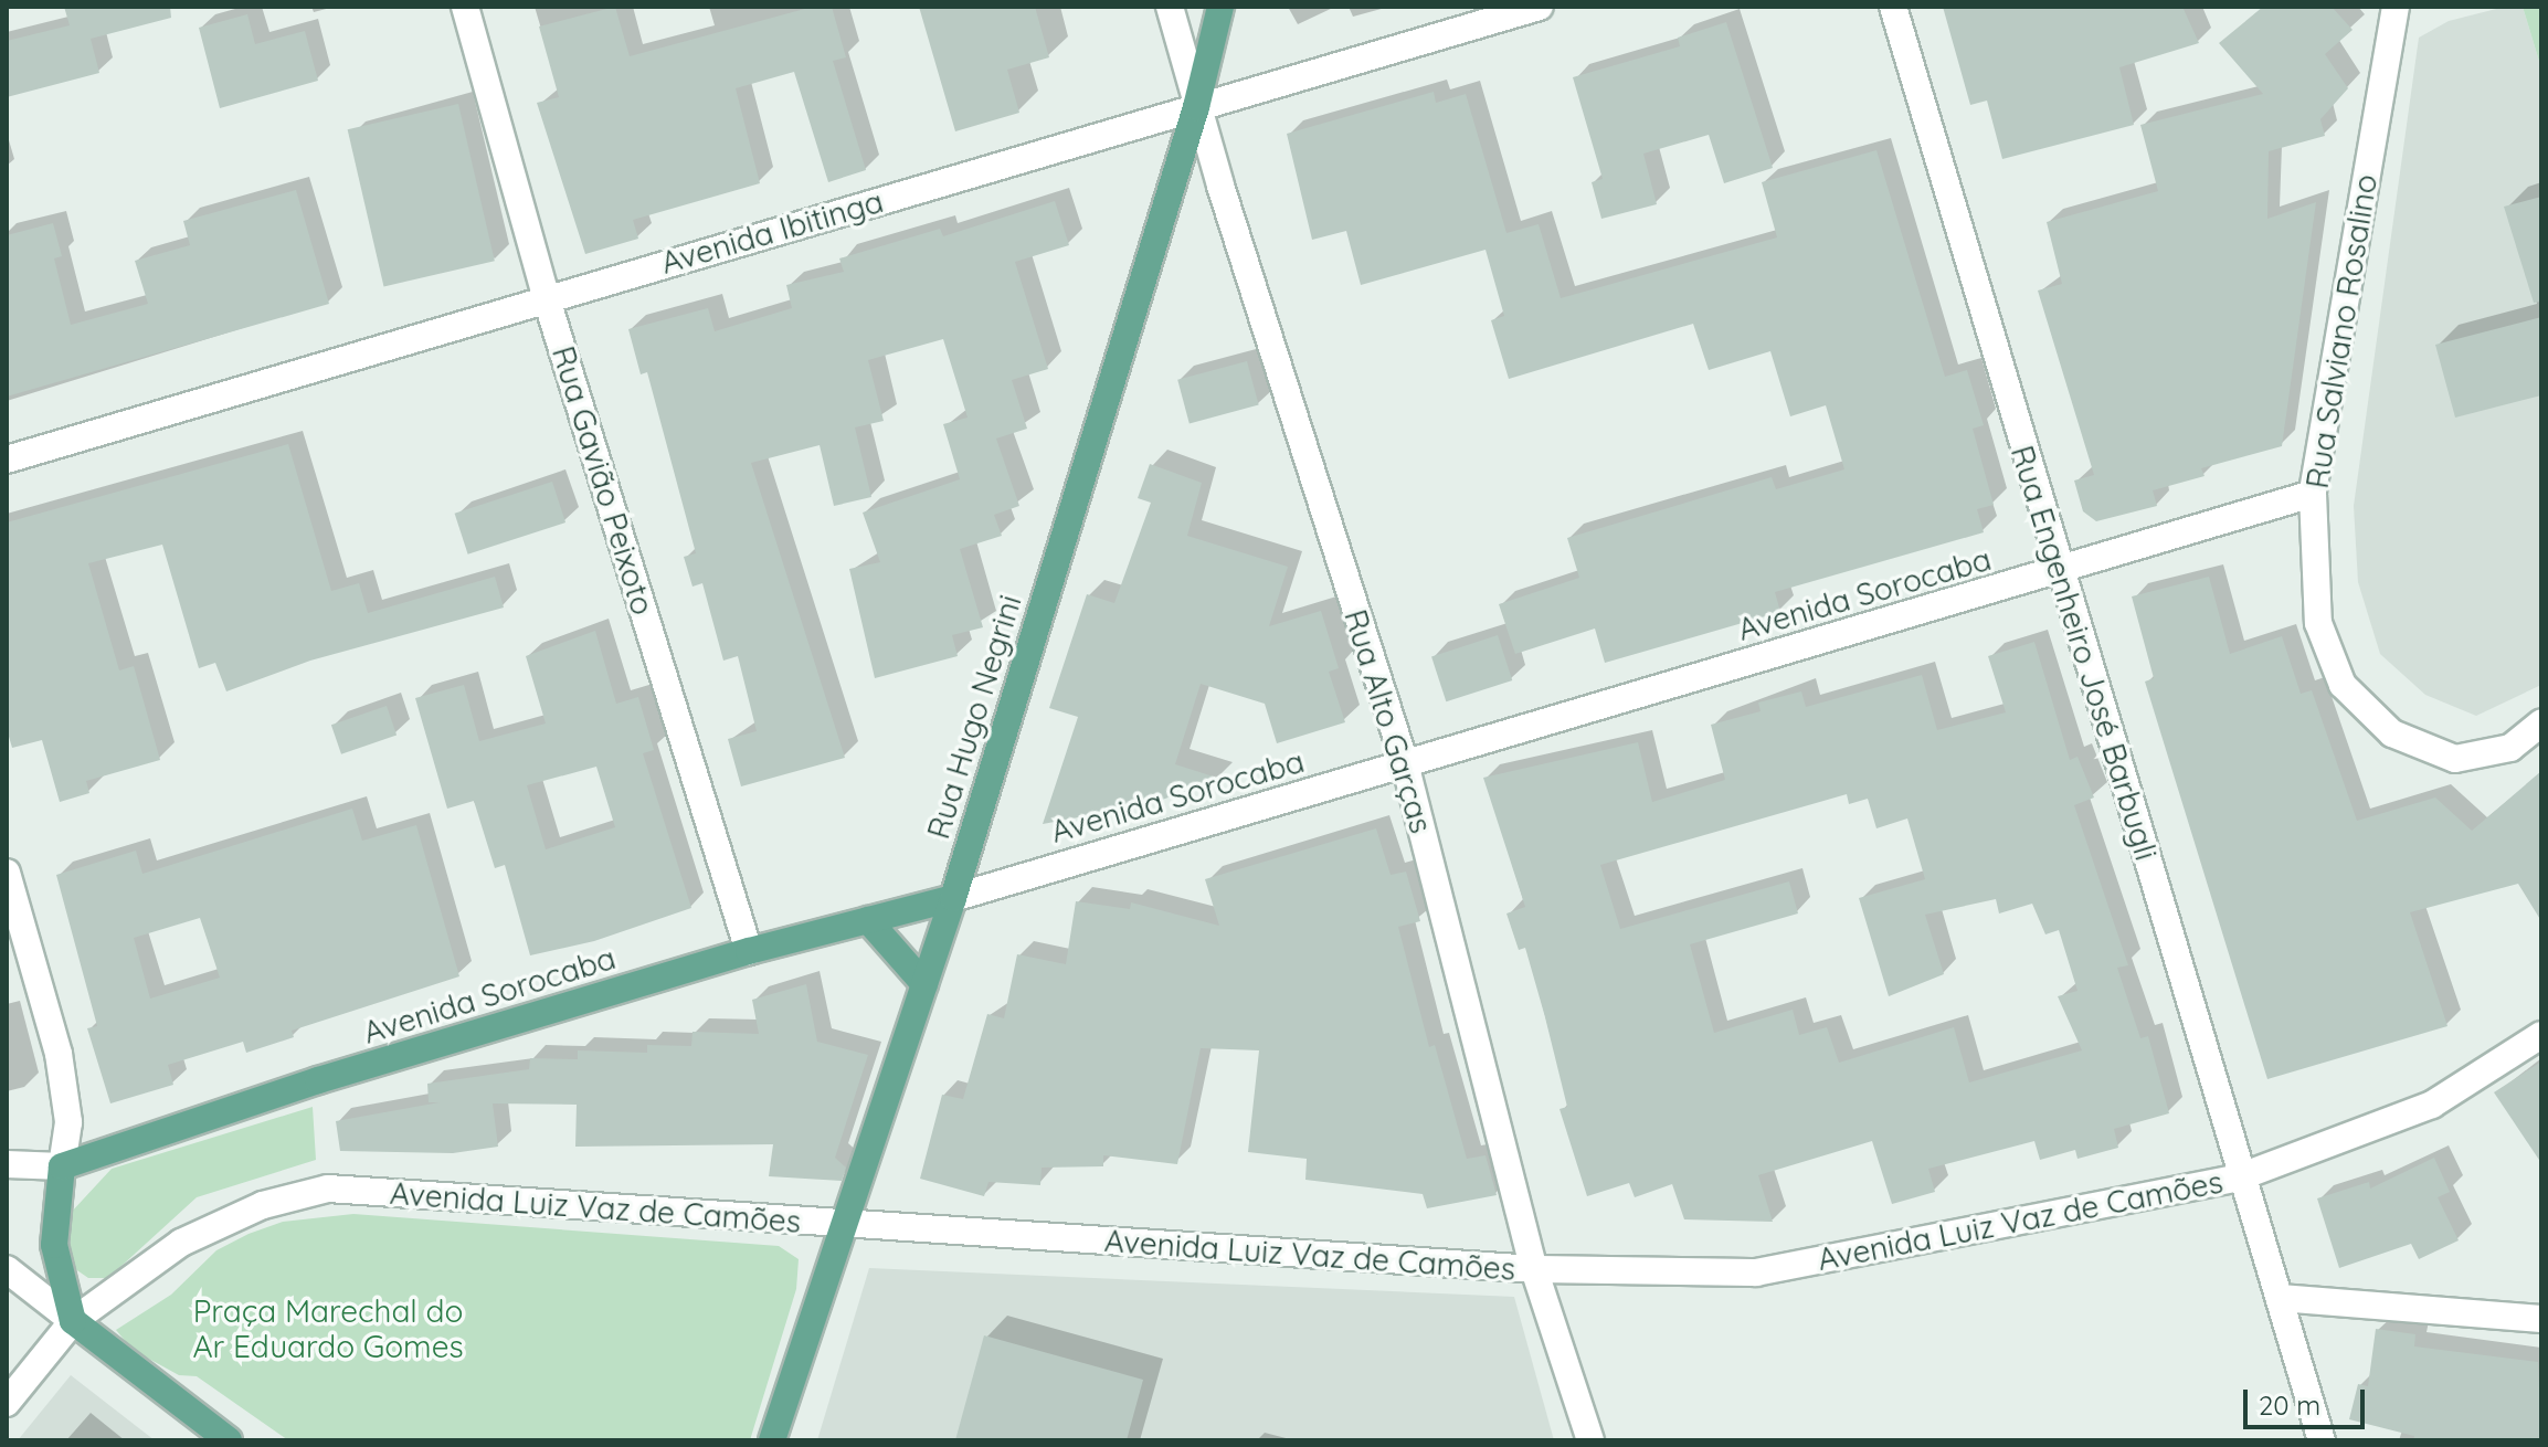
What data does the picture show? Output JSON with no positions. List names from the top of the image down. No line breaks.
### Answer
{"streets":{"main road":["Avenida Sorocaba","Rua Hugo Negrini"],"street":["Avenida Ibitinga","Rua Salviano Rosalino","Rua Gavião Peixoto","Rua Engenheiro José Barbugli","Rua Alto Garças","Avenida Luiz Vaz de Camões"]},"crossings":[["Avenida Ibitinga","Rua Gavião Peixoto"],["Avenida Ibitinga","Rua Hugo Negrini"],["Avenida Ibitinga","Rua Alto Garças"],["Rua Salviano Rosalino","Avenida Sorocaba"],["Rua Gavião Peixoto","Avenida Sorocaba"],["Avenida Sorocaba","Rua Engenheiro José Barbugli"],["Avenida Sorocaba","Rua Hugo Negrini"],["Avenida Sorocaba","Rua Alto Garças"],["Rua Engenheiro José Barbugli","Avenida Luiz Vaz de Camões"],["Rua Hugo Negrini","Rua Alto Garças"],["Rua Hugo Negrini","Avenida Luiz Vaz de Camões"],["Rua Alto Garças","Avenida Luiz Vaz de Camões"]],"parks":["Praça Marechal do Ar Eduardo Gomes"],"scale_bar":"20 m"}
